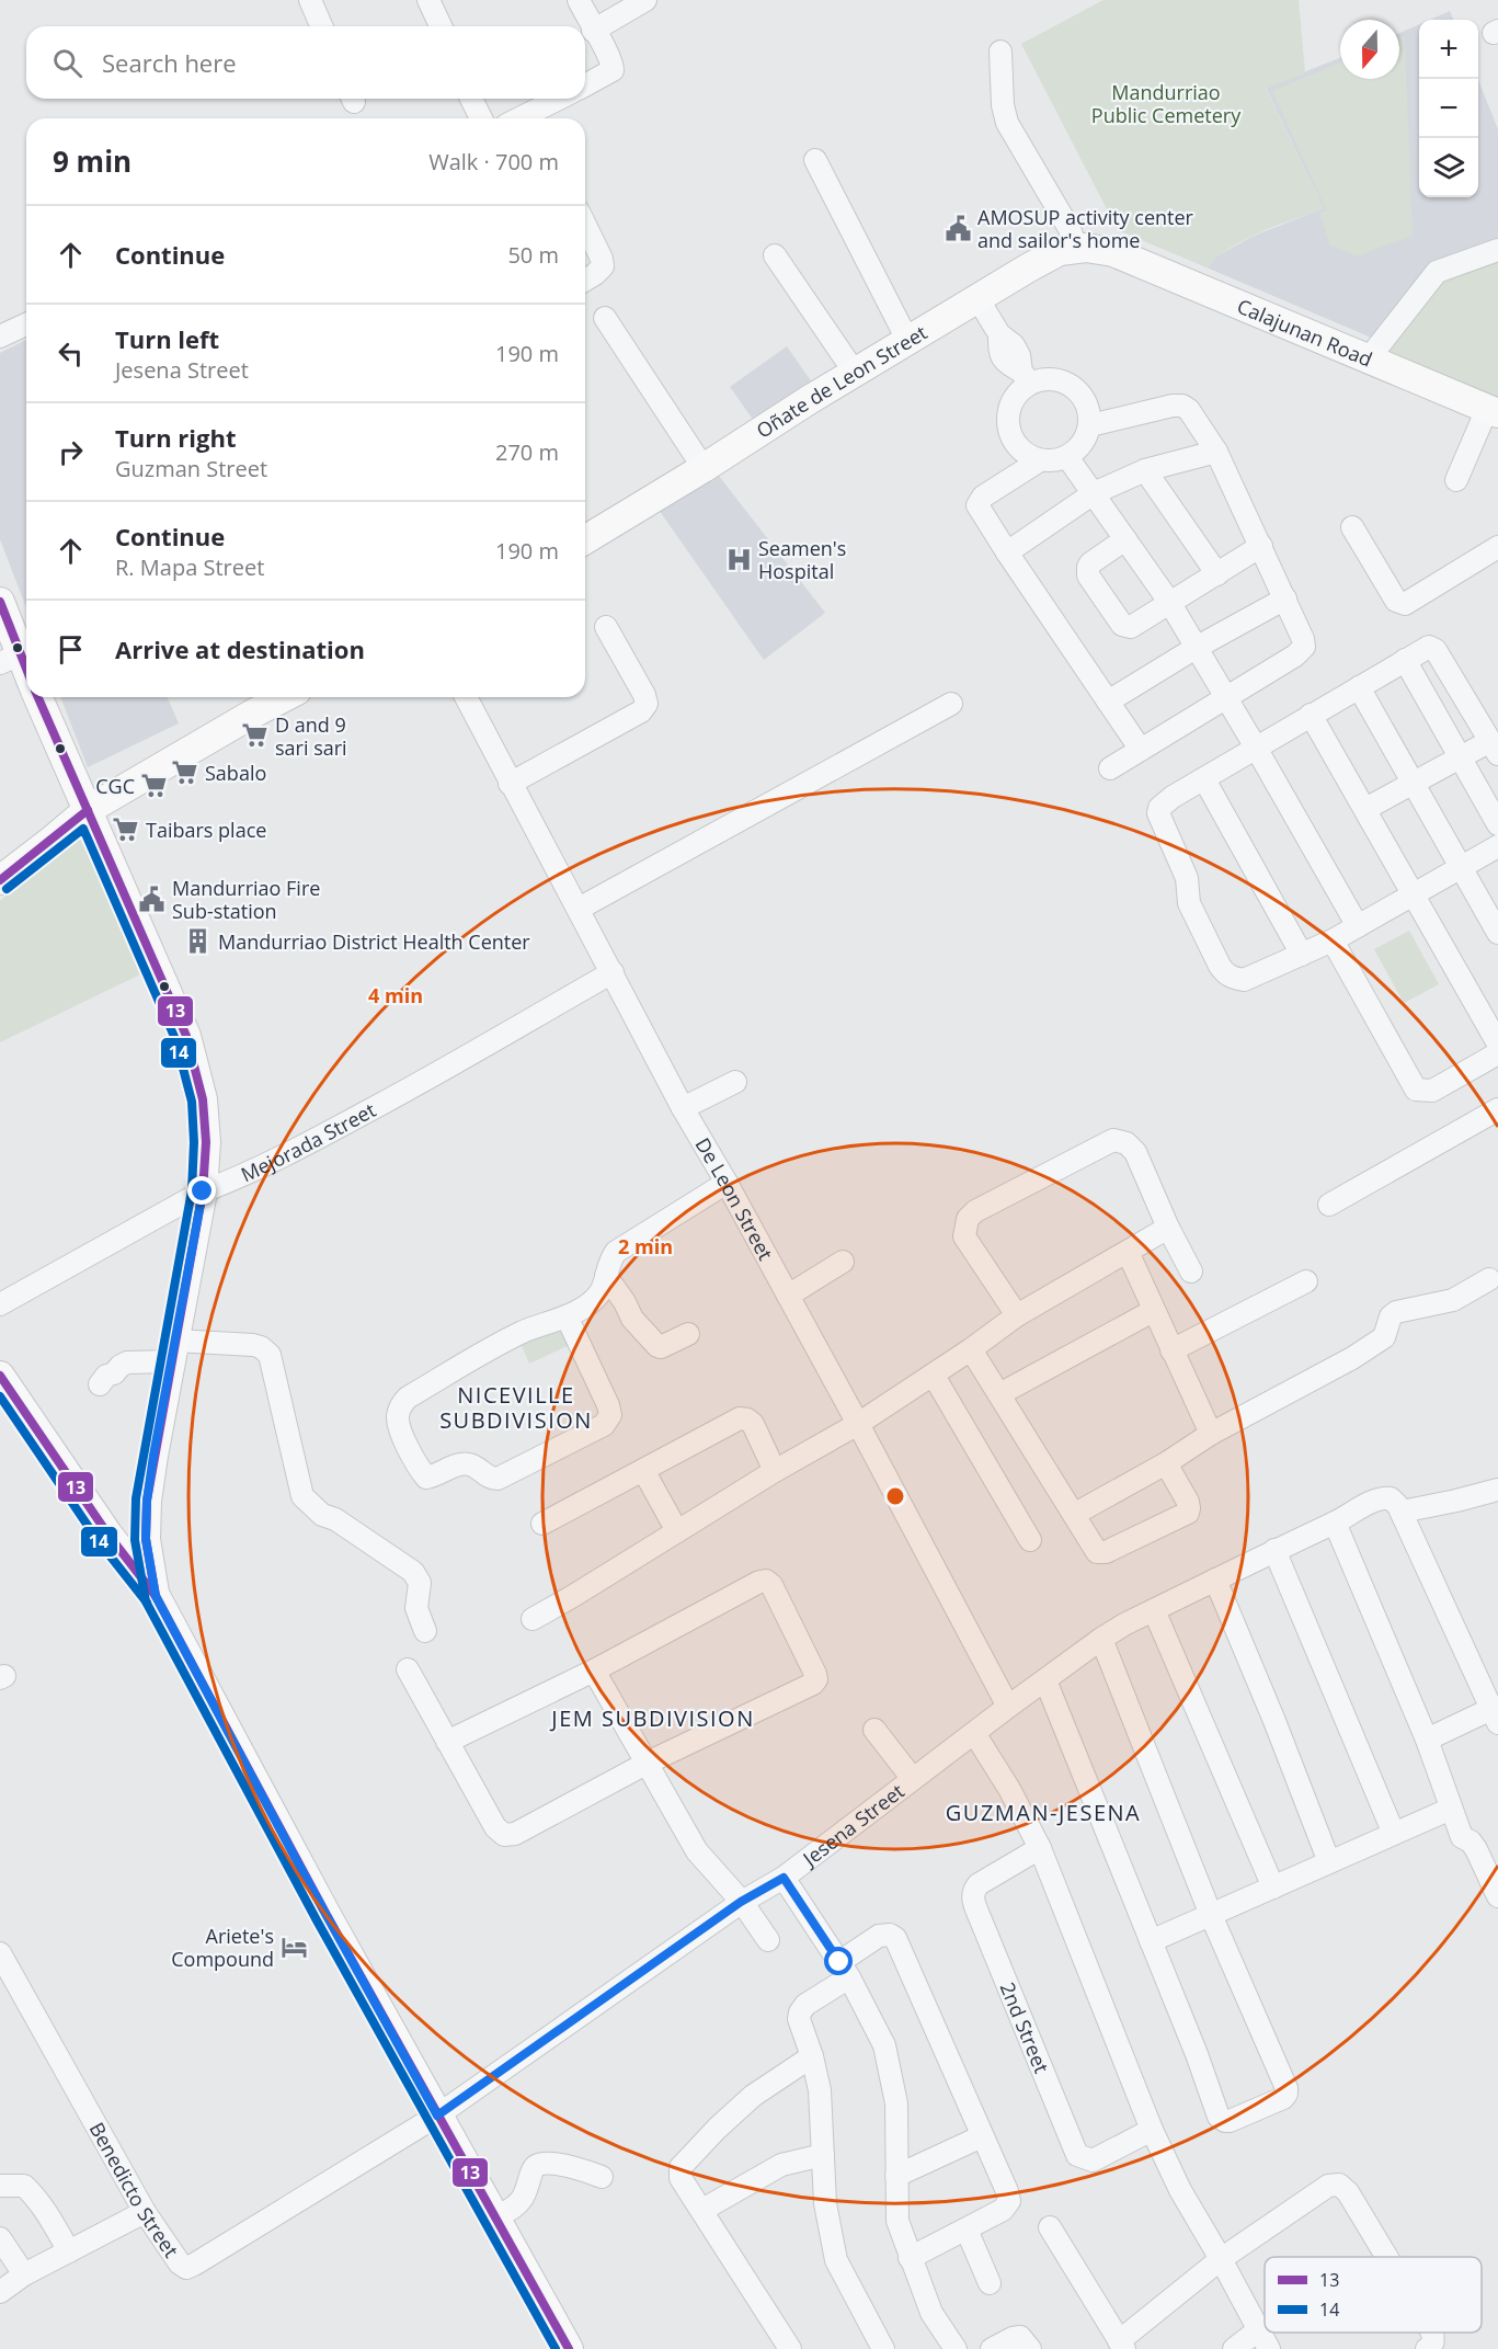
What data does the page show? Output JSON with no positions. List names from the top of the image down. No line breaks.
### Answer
{"streets":{"main road":["Calajunan Road","Oñate de Leon Street"],"street":["Mejorada Street","De Leon Street","Jesena Street","2nd Street","Benedicto Street"]},"crossings":[["Calajunan Road","Oñate de Leon Street"],["Mejorada Street","De Leon Street"],["De Leon Street","Jesena Street"],["Jesena Street","Benedicto Street"]],"districts":["NICEVILLE SUBDIVISION","JEM SUBDIVISION","GUZMAN-JESENA"],"parks":["Mandurriao Public Cemetery"],"places":{"public building":["AMOSUP activity center and sailor's home","Mandurriao Fire Sub-station"],"hospital":["Seamen's Hospital"],"supermarket":["D and 9 sari sari","Sabalo","CGC","Taibars place"],"building":["Mandurriao District Health Center"],"hotel":["Ariete's Compound"]},"lines":["transit line 13","transit line 14"],"legend":["13","14"],"north":"bottom","page":{"map_buttons":["+","−"],"search":"Search here","heading":["9 min","Walk · 700 m"],"list":[["Continue","50 m"],["Turn left","Jesena Street","190 m"],["Turn right","Guzman Street","270 m"],["Continue","R. Mapa Street","190 m"],"Arrive at destination"]},"rings":["4 min","2 min"]}
